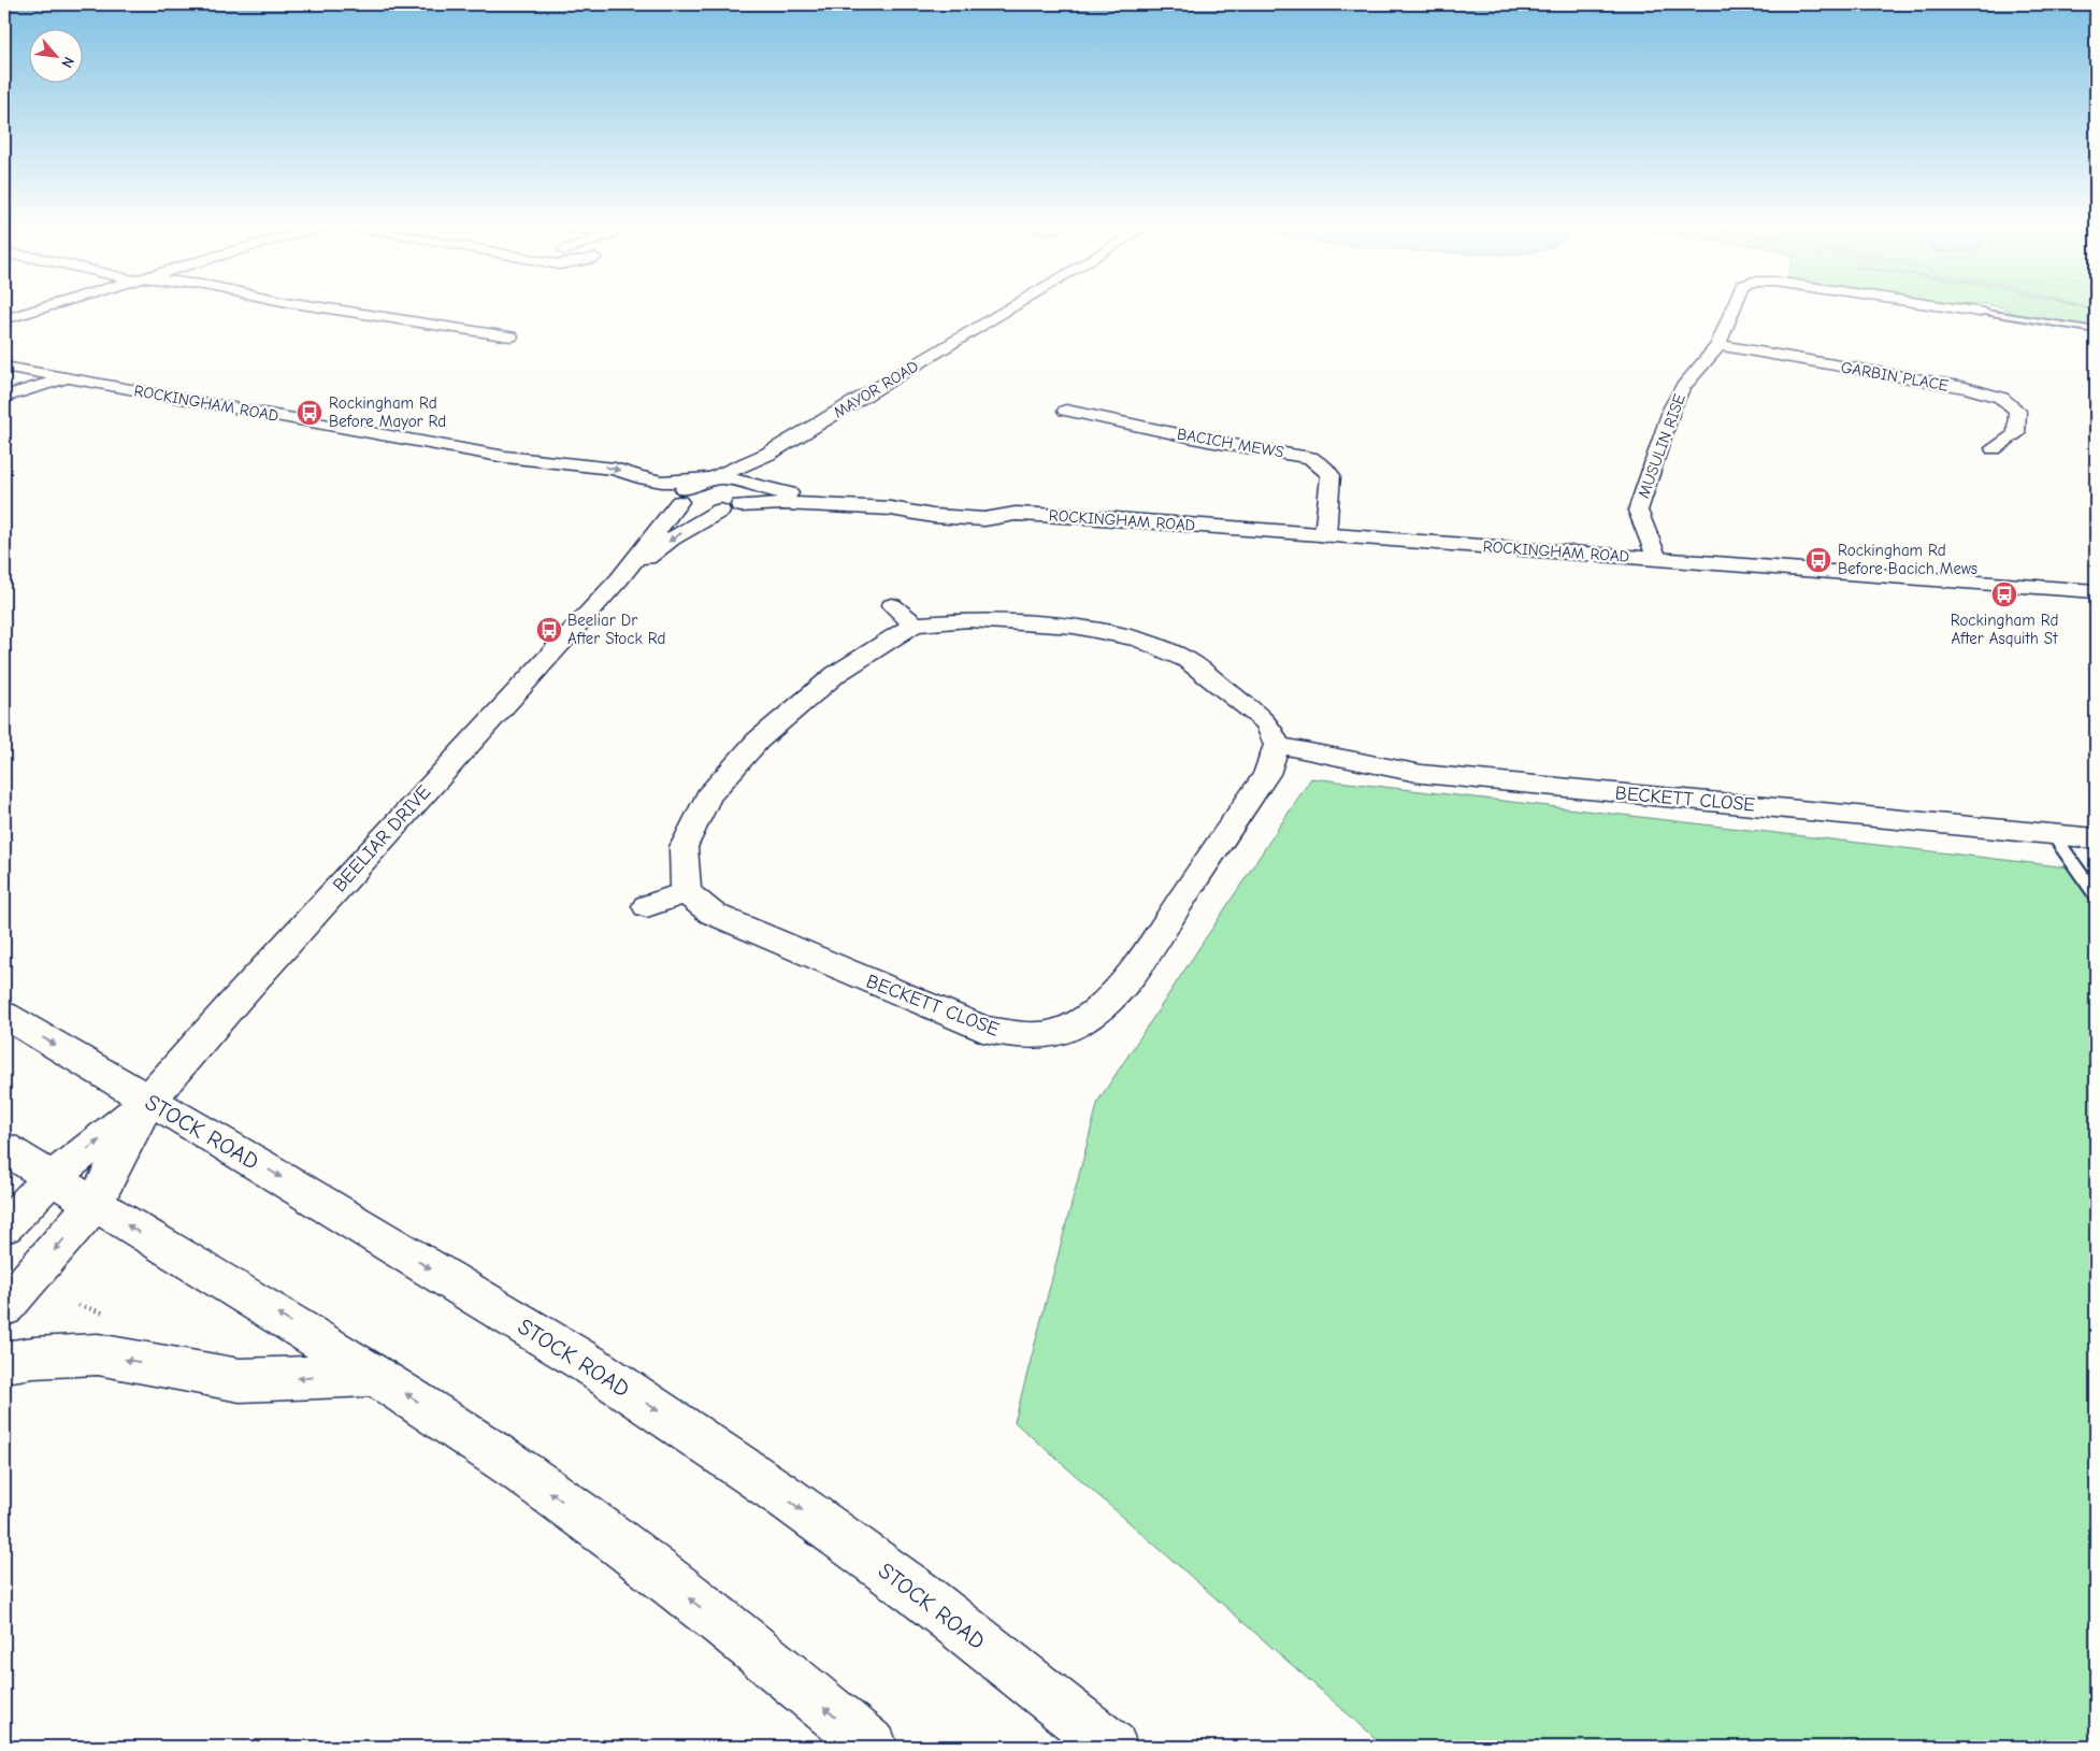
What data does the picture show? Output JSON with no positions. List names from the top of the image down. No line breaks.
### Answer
{"streets":{"main road":["GARBIN PLACE","MAYOR ROAD","ROCKINGHAM ROAD","BACICH MEWS","MUSULIN RISE","BECKETT CLOSE","BEELIAR DRIVE","STOCK ROAD"]},"crossings":[["GARBIN PLACE","MUSULIN RISE"],["MAYOR ROAD","ROCKINGHAM ROAD"],["MAYOR ROAD","BEELIAR DRIVE"],["ROCKINGHAM ROAD","BACICH MEWS"],["ROCKINGHAM ROAD","MUSULIN RISE"],["ROCKINGHAM ROAD","BEELIAR DRIVE"],["BEELIAR DRIVE","STOCK ROAD"]],"places":{"bus stop":["Rockingham Rd Before Mayor Rd","Rockingham Rd Before Bacich Mews","Rockingham Rd After Asquith St","Beeliar Dr After Stock Rd"]},"north":"bottom right"}
